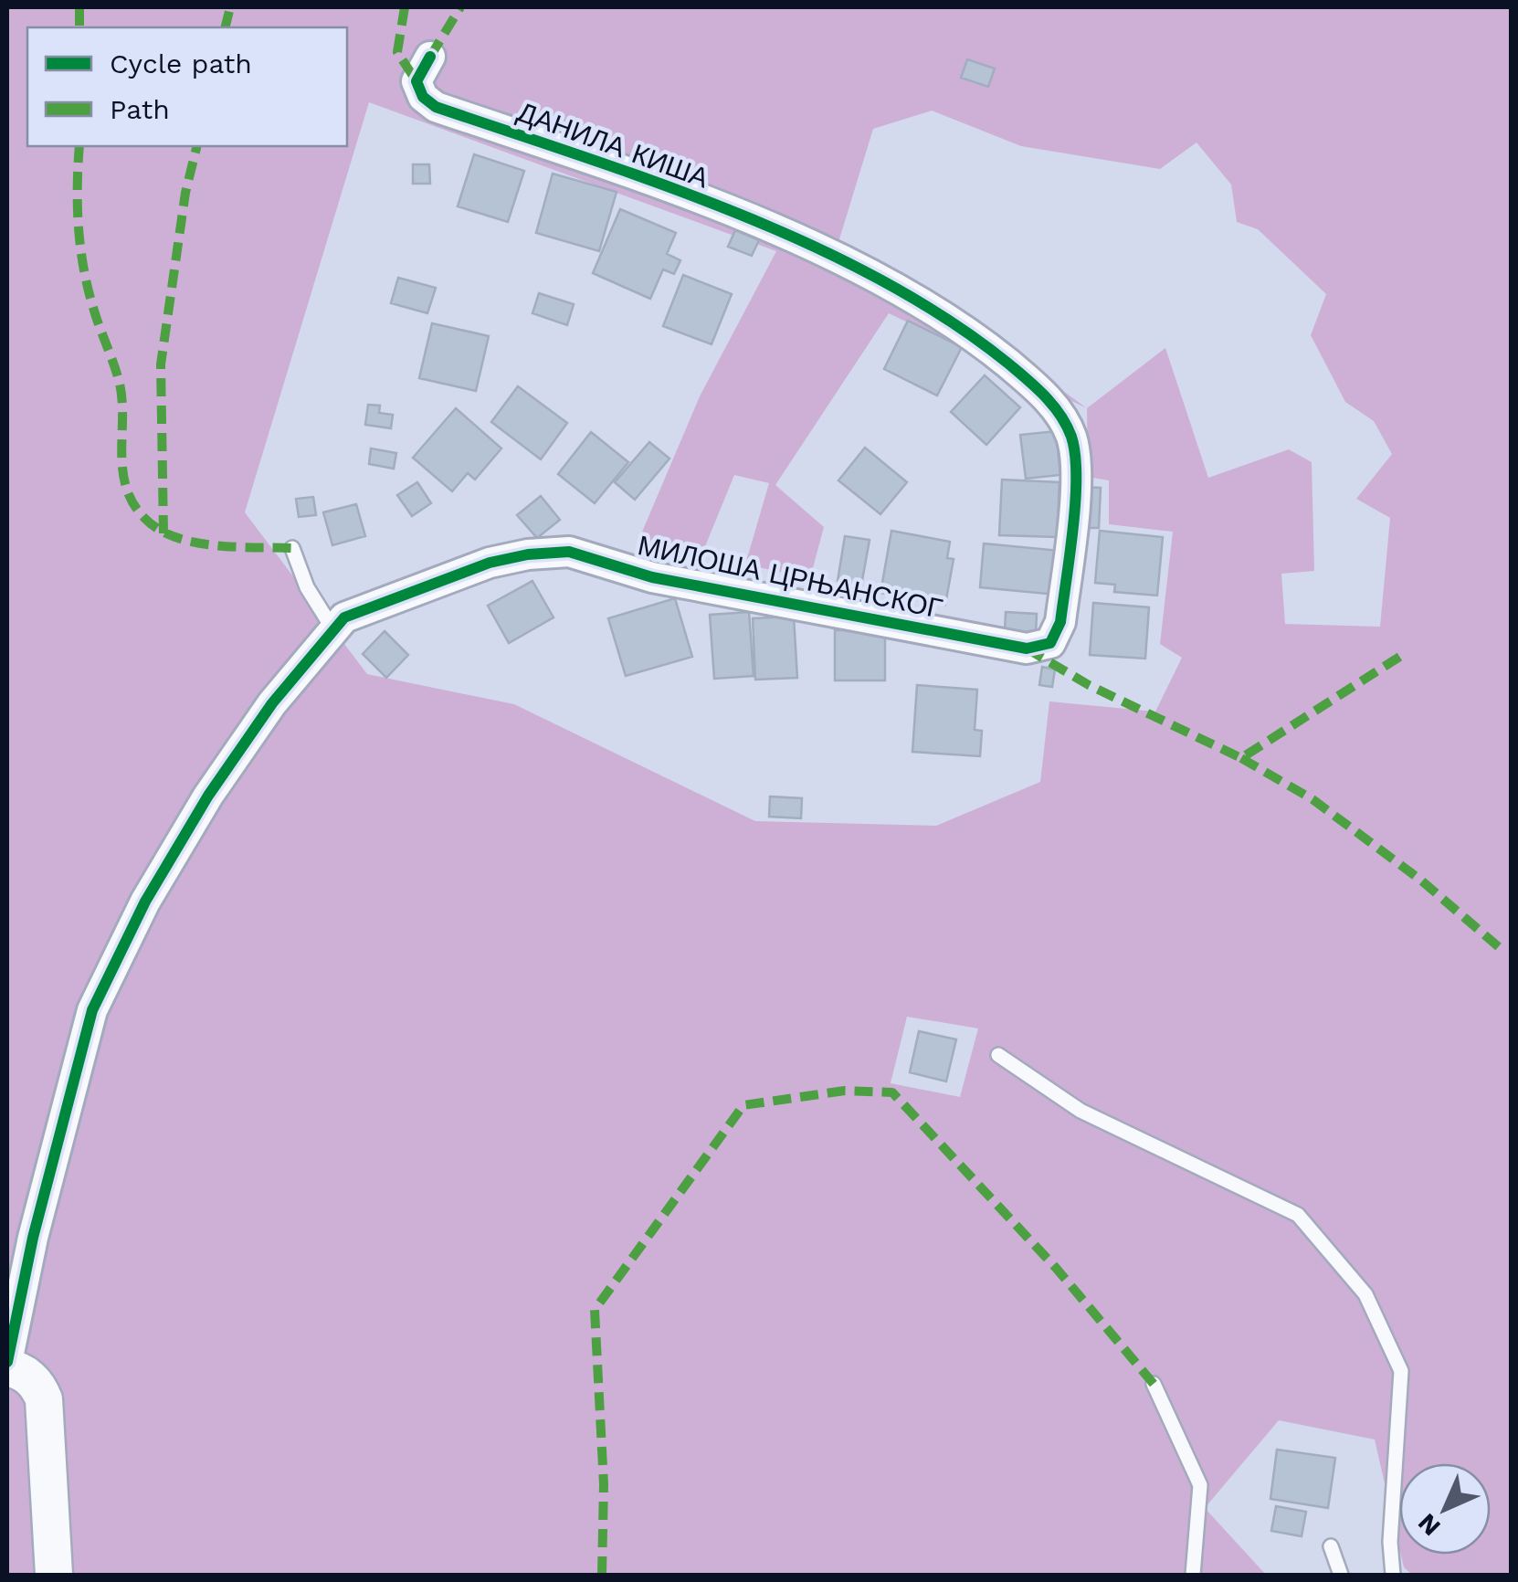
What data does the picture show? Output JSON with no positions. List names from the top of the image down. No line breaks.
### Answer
{"streets":{"street":["ДАНИЛА КИША","МИЛОША ЦРЊАНСКОГ"]},"crossings":[["ДАНИЛА КИША","МИЛОША ЦРЊАНСКОГ"]],"legend":["Cycle path","Path"],"north":"bottom left"}
